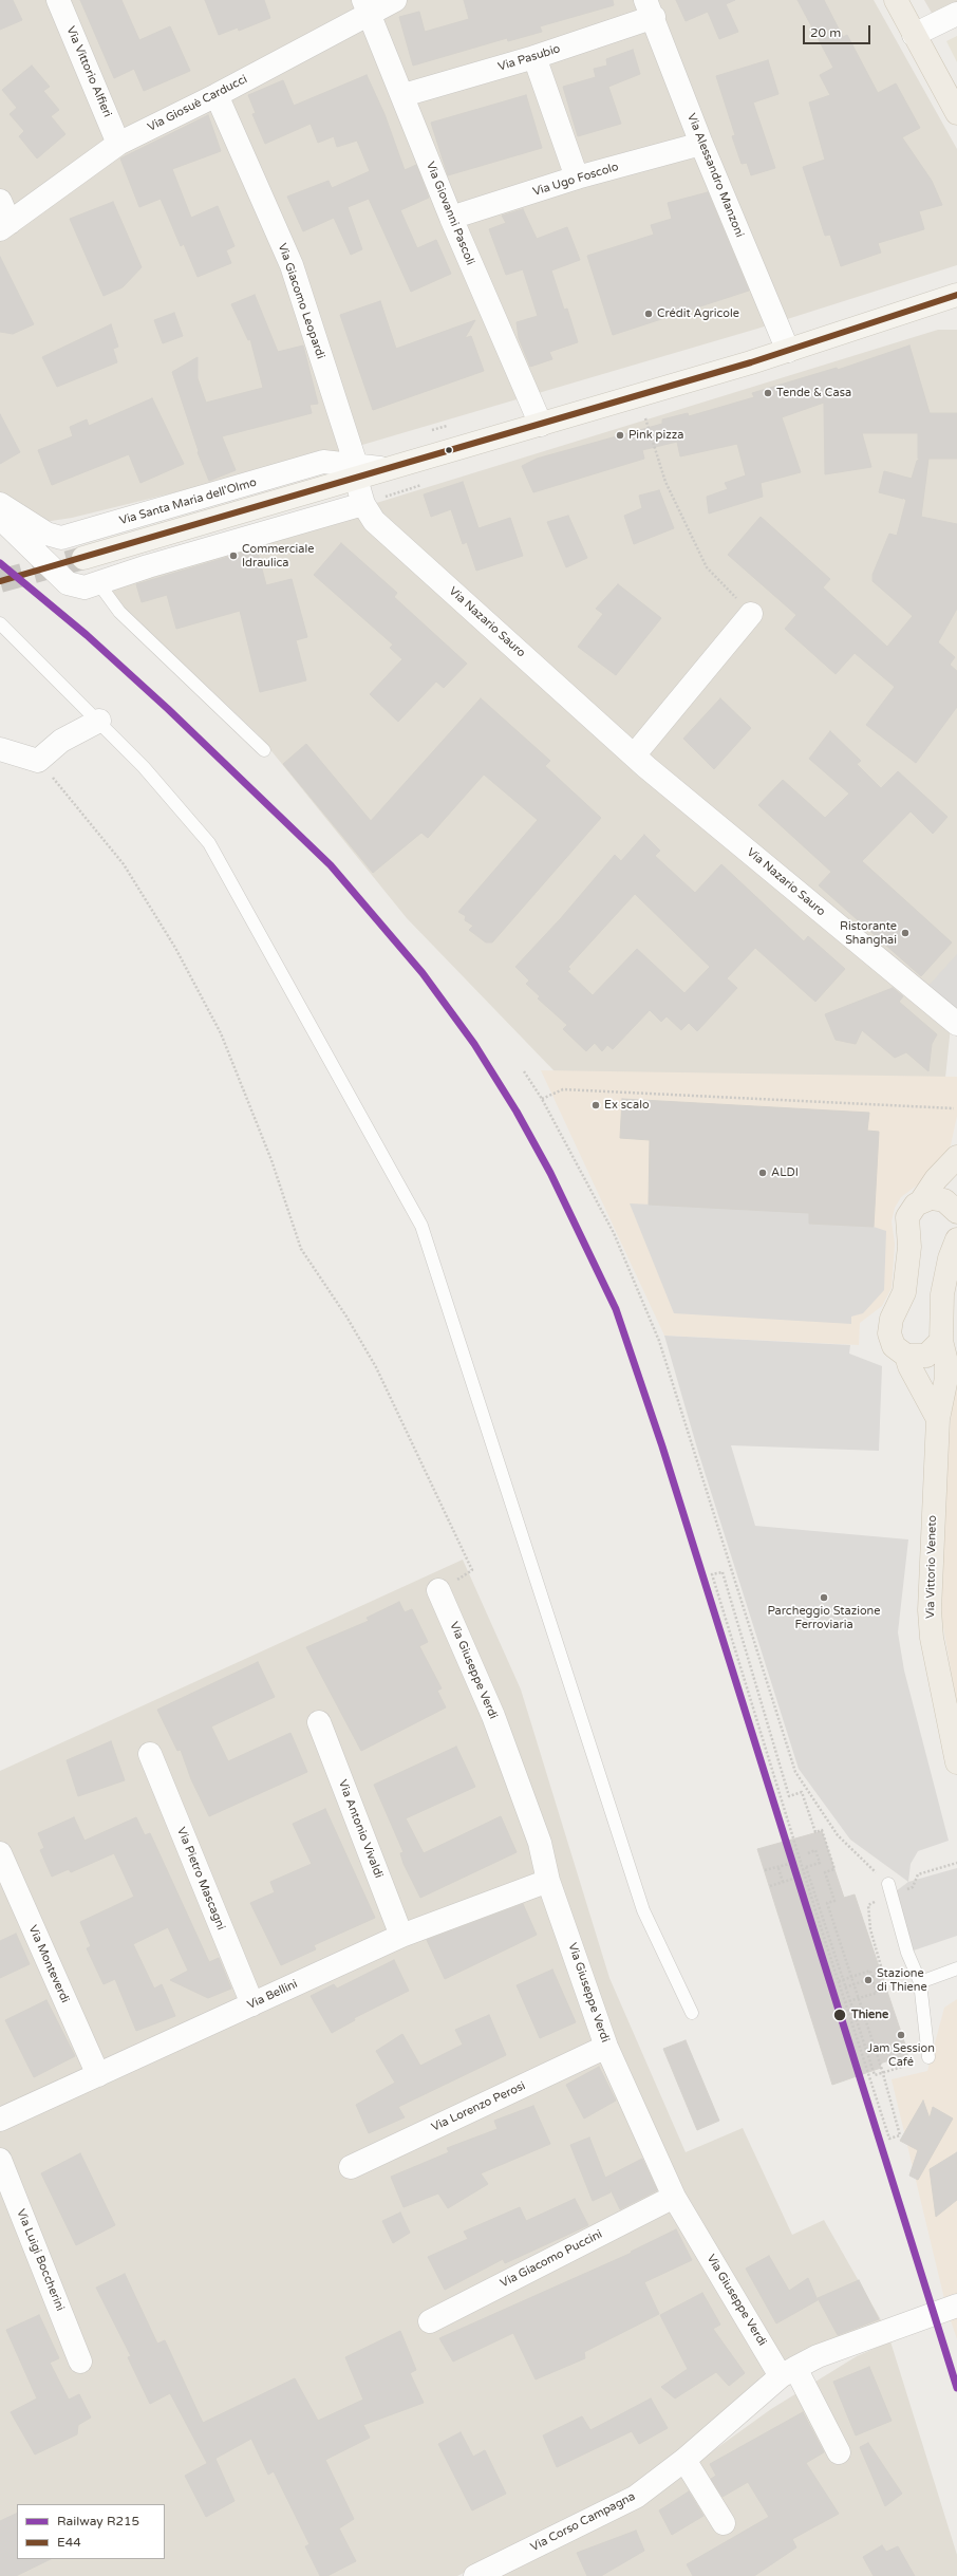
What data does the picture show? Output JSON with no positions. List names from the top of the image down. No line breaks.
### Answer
{"streets":{"main road":["Via Santa Maria dell'Olmo","Via Vittorio Veneto"],"street":["Via Pasubio","Via Vittorio Alfieri","Via Giosuè Carducci","Via Alessandro Manzoni","Via Ugo Foscolo","Via Giovanni Pascoli","Via Giacomo Leopardi","Via Nazario Sauro","Via Giuseppe Verdi","Via Antonio Vivaldi","Via Pietro Mascagni","Via Monteverdi","Via Bellini","Via Lorenzo Perosi","Via Giacomo Puccini","Via Luigi Boccherini","Via Corso Campagna"]},"crossings":[["Via Pasubio","Via Alessandro Manzoni"],["Via Pasubio","Via Giovanni Pascoli"],["Via Vittorio Alfieri","Via Giosuè Carducci"],["Via Giosuè Carducci","Via Giovanni Pascoli"],["Via Giosuè Carducci","Via Giacomo Leopardi"],["Via Alessandro Manzoni","Via Ugo Foscolo"],["Via Alessandro Manzoni","Via Santa Maria dell'Olmo"],["Via Ugo Foscolo","Via Giovanni Pascoli"],["Via Giovanni Pascoli","Via Santa Maria dell'Olmo"],["Via Giacomo Leopardi","Via Santa Maria dell'Olmo"],["Via Giacomo Leopardi","Via Nazario Sauro"],["Via Santa Maria dell'Olmo","Via Nazario Sauro"],["Via Giuseppe Verdi","Via Bellini"],["Via Giuseppe Verdi","Via Lorenzo Perosi"],["Via Giuseppe Verdi","Via Giacomo Puccini"],["Via Giuseppe Verdi","Via Corso Campagna"],["Via Antonio Vivaldi","Via Bellini"],["Via Pietro Mascagni","Via Bellini"],["Via Monteverdi","Via Bellini"]],"places":["Crédit Agricole","Tende & Casa","Pink pizza","Commerciale Idraulica","Ristorante Shanghai","Ex scalo","ALDI","Parcheggio Stazione Ferroviaria","Stazione di Thiene","Thiene","Jam Session Café"],"lines":["transit line E44","rail line R215"],"legend":["Railway R215","E44"],"scale_bar":"20 m"}
